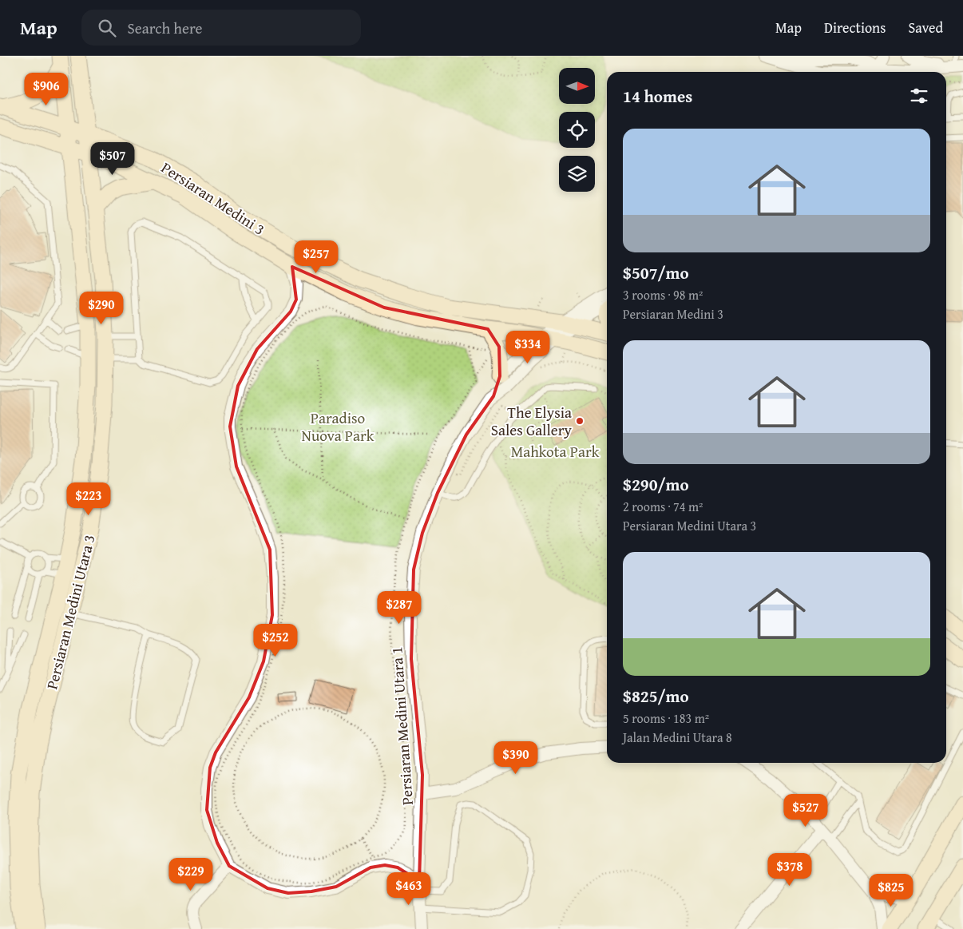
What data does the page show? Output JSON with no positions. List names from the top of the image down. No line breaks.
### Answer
{"streets":{"street":["Persiaran Medini 3","Persiaran Medini Utara 3","Persiaran Medini Utara 1"]},"crossings":[["Persiaran Medini 3","Persiaran Medini Utara 3"],["Persiaran Medini 3","Persiaran Medini Utara 1"]],"parks":["Paradiso Nuova Park","Mahkota Park"],"places":["The Elysia Sales Gallery"],"north":"right","page":{"header":"Map","search":"Search here","nav":["Map","Directions","Saved"],"heading":"14 homes","price":["$906","$507","$257","$290","$334","$223","$287","$252","$390","$527","$378","$229","$463","$825"],"list":[{"name":"$507/mo","note":"3 rooms · 98 m² · Persiaran Medini 3"},{"name":"$290/mo","note":"2 rooms · 74 m² · Persiaran Medini Utara 3"},{"name":"$825/mo","note":"5 rooms · 183 m² · Jalan Medini Utara 8"}]}}
